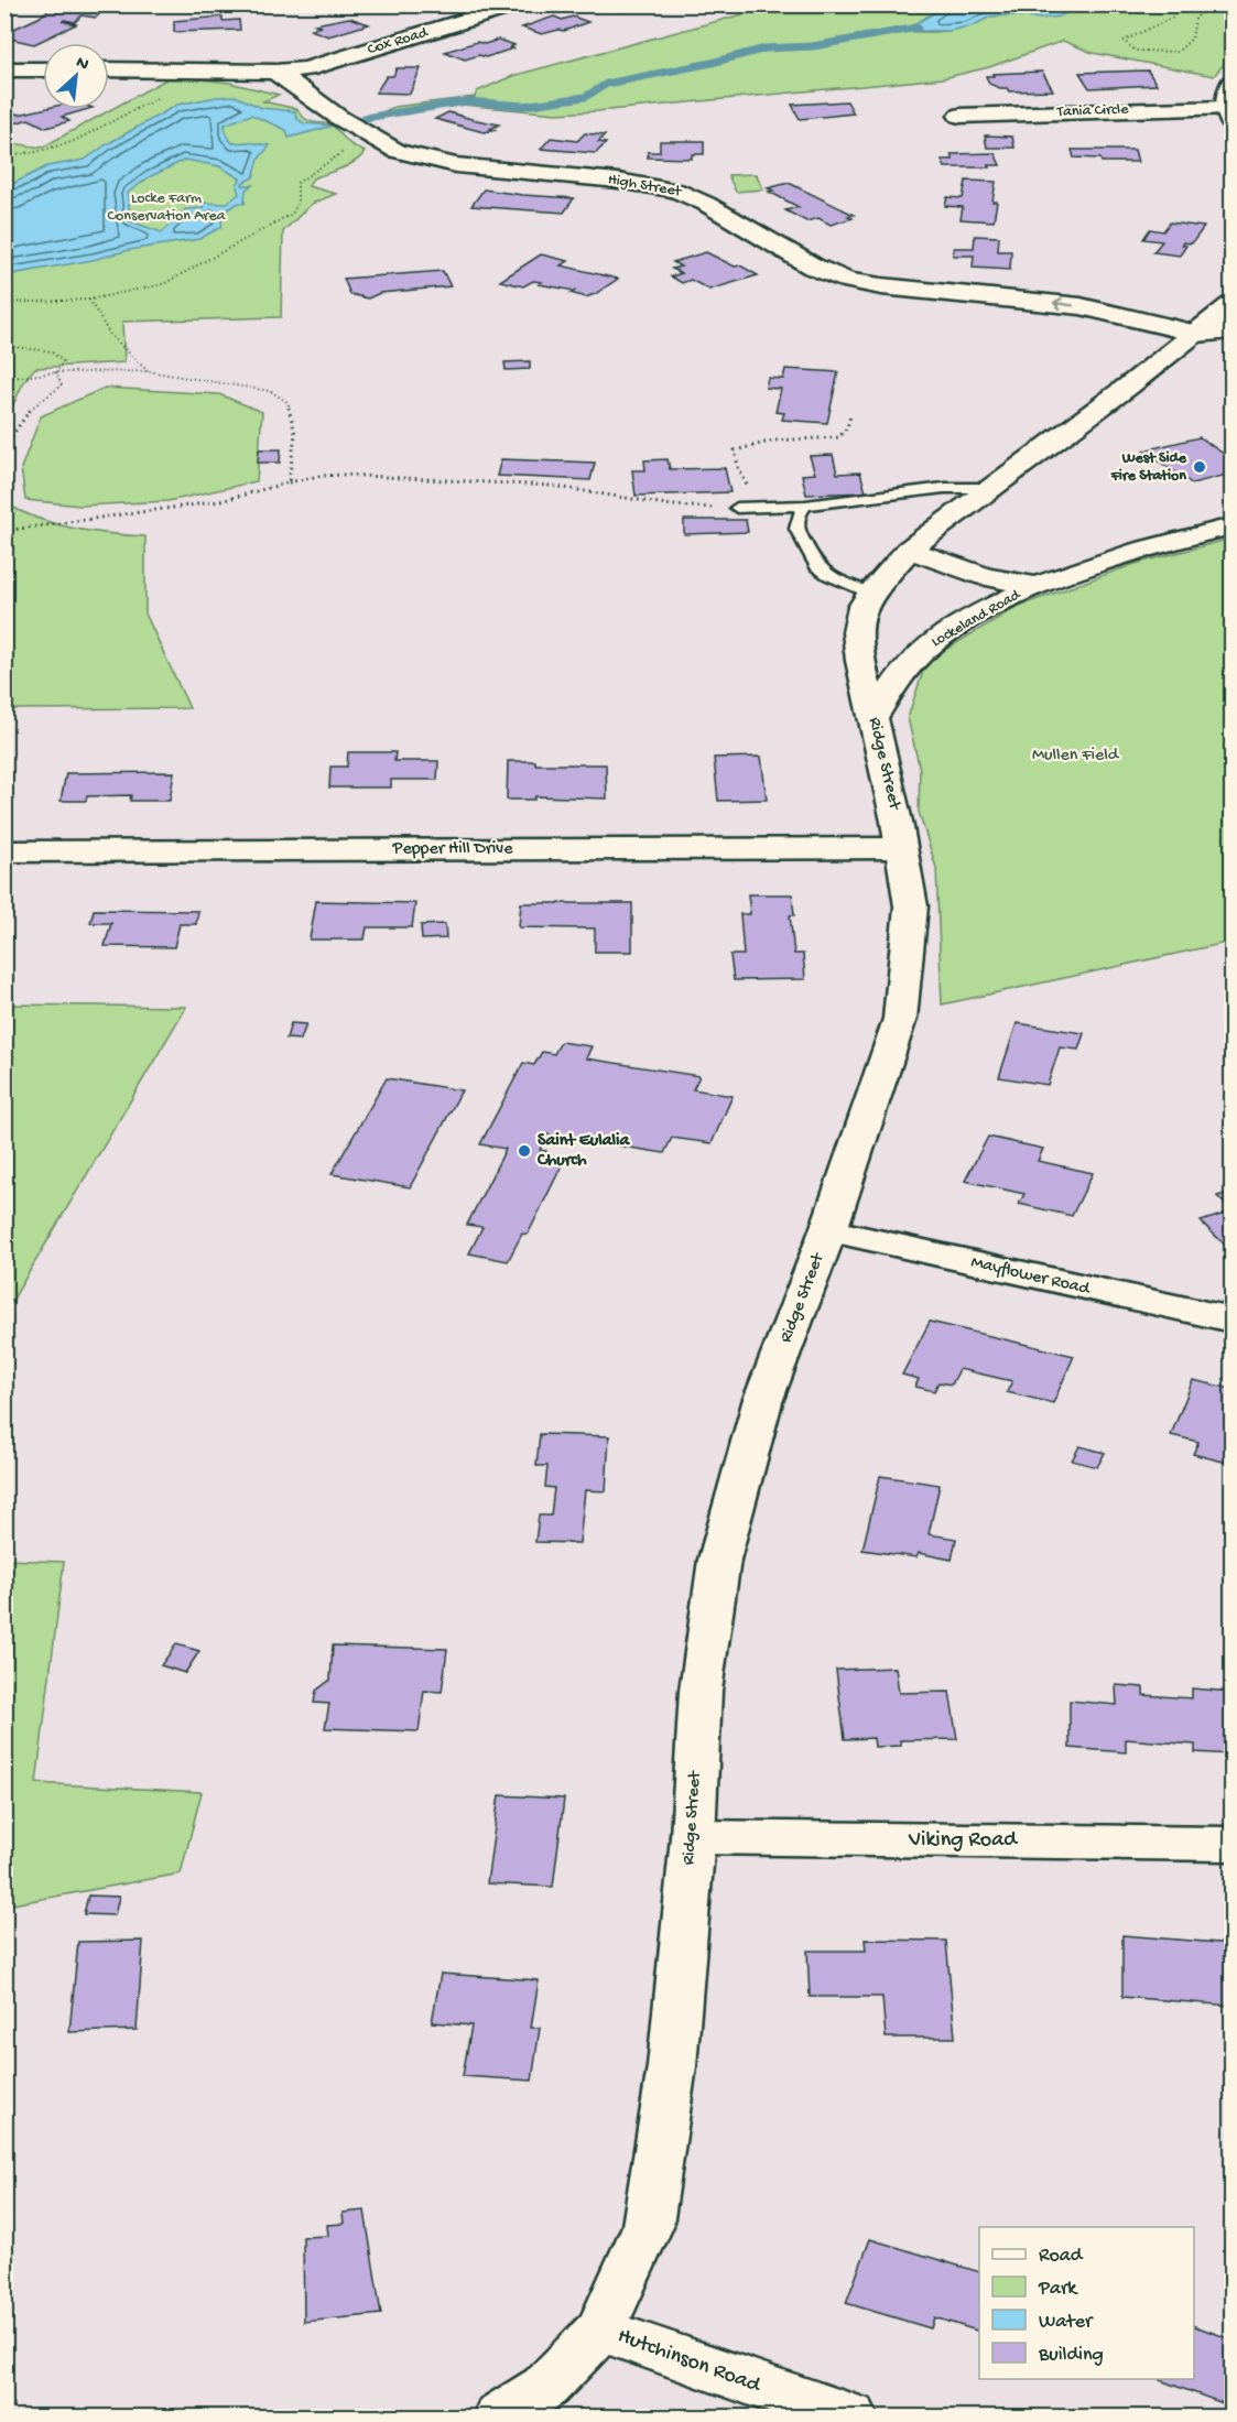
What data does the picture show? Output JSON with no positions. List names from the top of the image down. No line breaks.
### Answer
{"streets":{"street":["Cox Road","Tania Circle","High Street","Lockeland Road","Ridge Street","Pepper Hill Drive","Mayflower Road","Viking Road","Hutchinson Road"]},"crossings":[["Cox Road","High Street"],["High Street","Ridge Street"],["Lockeland Road","Ridge Street"],["Ridge Street","Pepper Hill Drive"],["Ridge Street","Mayflower Road"],["Ridge Street","Viking Road"],["Ridge Street","Hutchinson Road"]],"one_way":["High Street"],"parks":["Locke Farm Conservation Area","Mullen Field"],"places":["West Side Fire Station","Saint Eulalia Church"],"legend":["Road","Park","Water","Building"],"north":"top right"}
